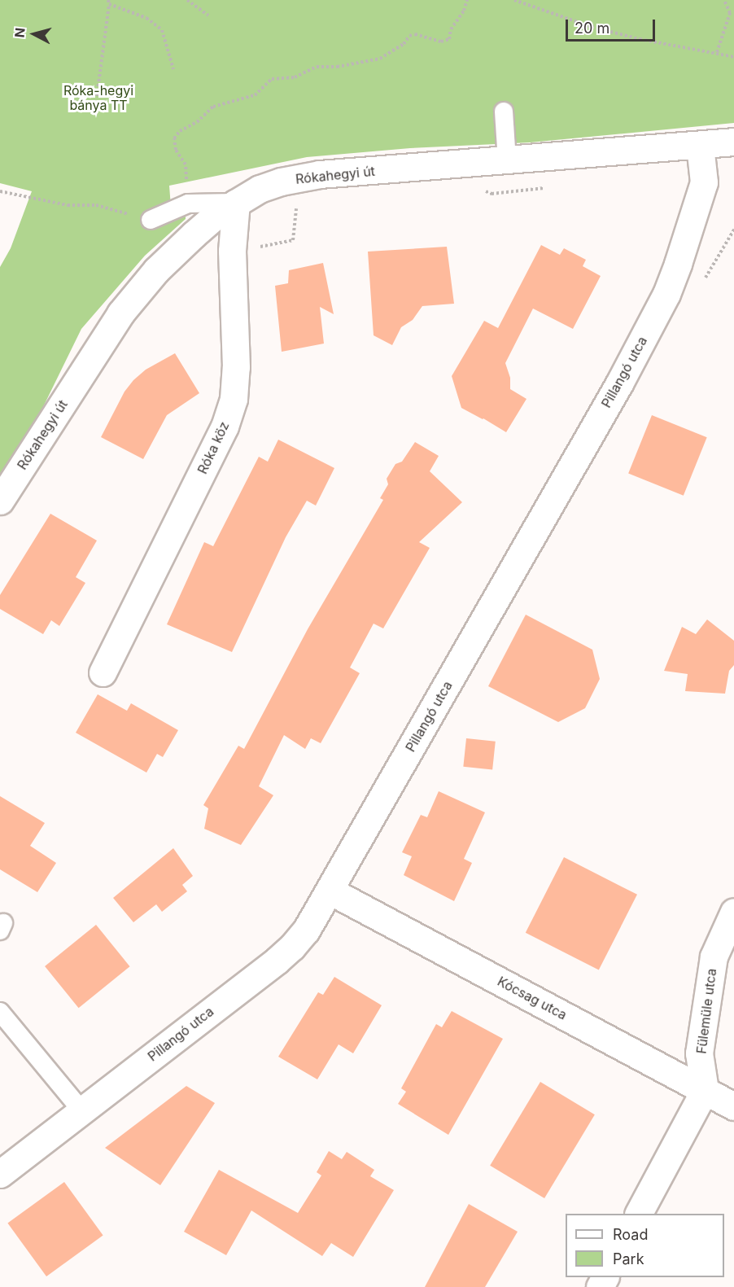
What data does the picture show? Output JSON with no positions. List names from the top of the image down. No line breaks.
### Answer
{"streets":{"street":["Rókahegyi út","Pillangó utca","Róka köz","Kócsag utca","Fülemüle utca"]},"crossings":[["Rókahegyi út","Pillangó utca"],["Rókahegyi út","Róka köz"],["Pillangó utca","Kócsag utca"],["Kócsag utca","Fülemüle utca"]],"parks":["Róka-hegyi bánya TT"],"legend":["Road","Park"],"scale_bar":"20 m","north":"left"}
